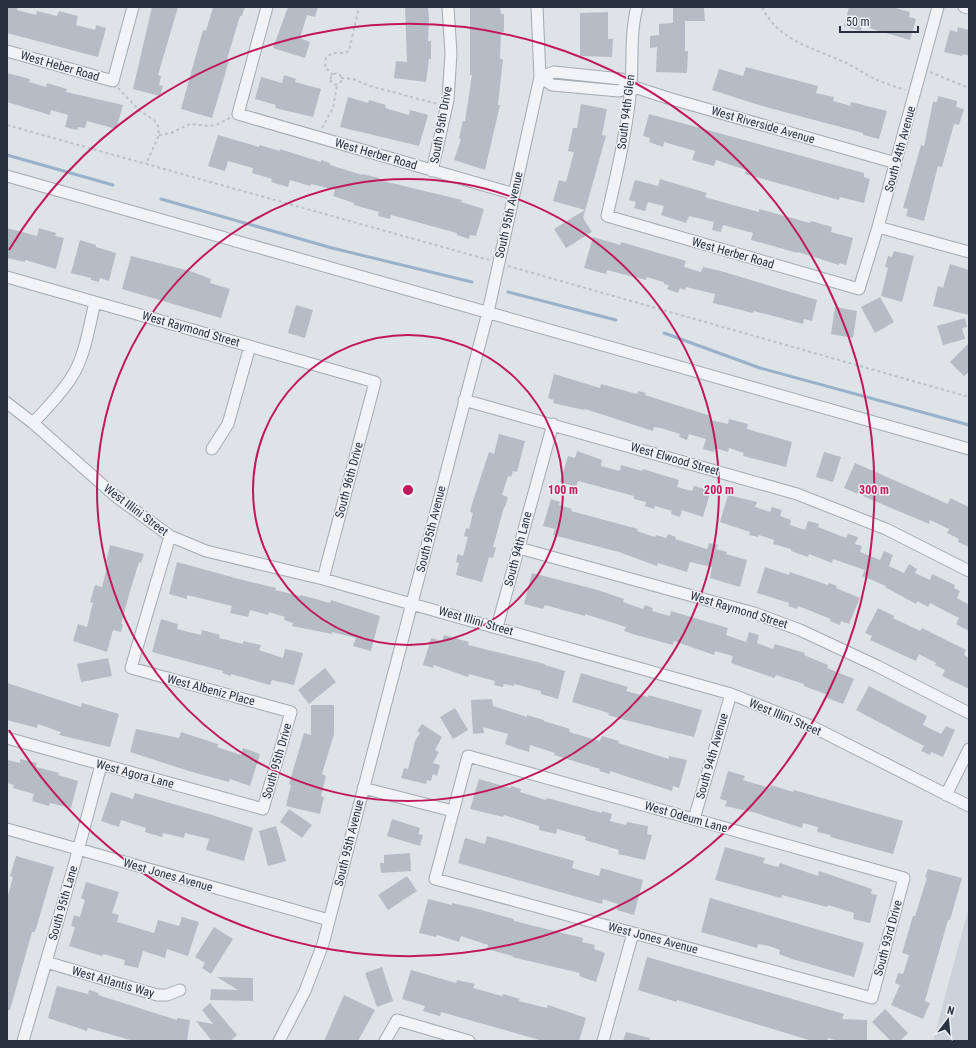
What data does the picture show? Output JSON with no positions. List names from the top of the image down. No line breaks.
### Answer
{"streets":{"street":["West Heber Road","South 94th Glen","South 95th Drive","West Riverside Avenue","South 94th Avenue","West Herber Road","South 95th Avenue","West Raymond Street","West Elwood Street","South 96th Drive","West Illini Street","South 94th Lane","West Albeniz Place","West Agora Lane","West Odeum Lane","West Jones Avenue","South 95th Lane","South 93rd Drive","West Atlantis Way"]},"crossings":[["South 94th Glen","West Riverside Avenue"],["South 94th Glen","West Herber Road"],["South 95th Drive","West Herber Road"],["South 95th Drive","West Albeniz Place"],["South 95th Drive","West Agora Lane"],["West Riverside Avenue","South 94th Avenue"],["West Riverside Avenue","South 95th Avenue"],["South 94th Avenue","West Herber Road"],["South 94th Avenue","West Illini Street"],["South 94th Avenue","West Odeum Lane"],["West Herber Road","South 95th Avenue"],["South 95th Avenue","West Elwood Street"],["South 95th Avenue","West Illini Street"],["South 95th Avenue","West Jones Avenue"],["West Raymond Street","South 96th Drive"],["West Raymond Street","South 94th Lane"],["West Elwood Street","South 94th Lane"],["South 96th Drive","West Illini Street"],["West Illini Street","South 94th Lane"],["West Illini Street","West Albeniz Place"],["West Agora Lane","South 95th Lane"],["West Odeum Lane","West Jones Avenue"],["West Odeum Lane","South 93rd Drive"],["West Jones Avenue","South 95th Lane"],["West Jones Avenue","South 93rd Drive"],["South 95th Lane","West Atlantis Way"]],"scale_bar":"50 m","north":"top","rings":["100 m","200 m","300 m"]}
